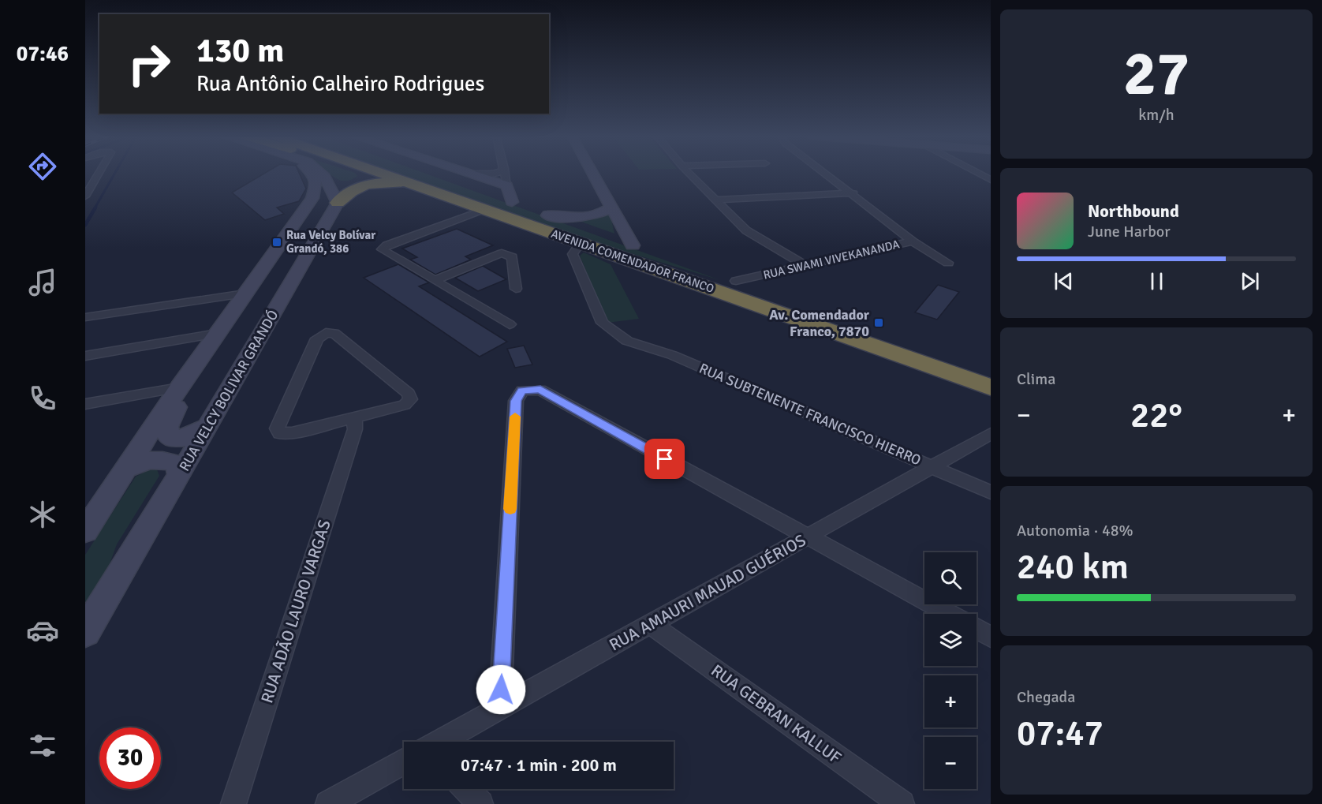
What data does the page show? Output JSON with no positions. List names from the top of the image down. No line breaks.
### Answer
{"streets":{"highway":["AVENIDA COMENDADOR FRANCO"],"main road":["RUA VELCY BOLIVAR GRANDÓ"],"street":["RUA SWAMI VIVEKANANDA","RUA SUBTENENTE FRANCISCO HIERRO","RUA AMAURI MAUAD GUÉRIOS","RUA ADÃO LAURO VARGAS","RUA GEBRAN KALLUF"]},"crossings":[["RUA SWAMI VIVEKANANDA","AVENIDA COMENDADOR FRANCO"],["AVENIDA COMENDADOR FRANCO","RUA SUBTENENTE FRANCISCO HIERRO"],["RUA SUBTENENTE FRANCISCO HIERRO","RUA AMAURI MAUAD GUÉRIOS"],["RUA AMAURI MAUAD GUÉRIOS","RUA GEBRAN KALLUF"]],"places":{"transit":["Rua Velcy Bolívar Grandó, 386","Av. Comendador Franco, 7870"]},"page":{"tabs":"07:46","tile":[["27","km/h"],"Clima",["Autonomia · 48%","240 km"],["Chegada","07:47"]],"turn":["130 m","Rua Antônio Calheiro Rodrigues"],"song":["Northbound","June Harbor"],"heat":["−","22°","+"],"map_buttons":["+","−"],"limit":"30","trip":"07:47 · 1 min · 200 m"}}
